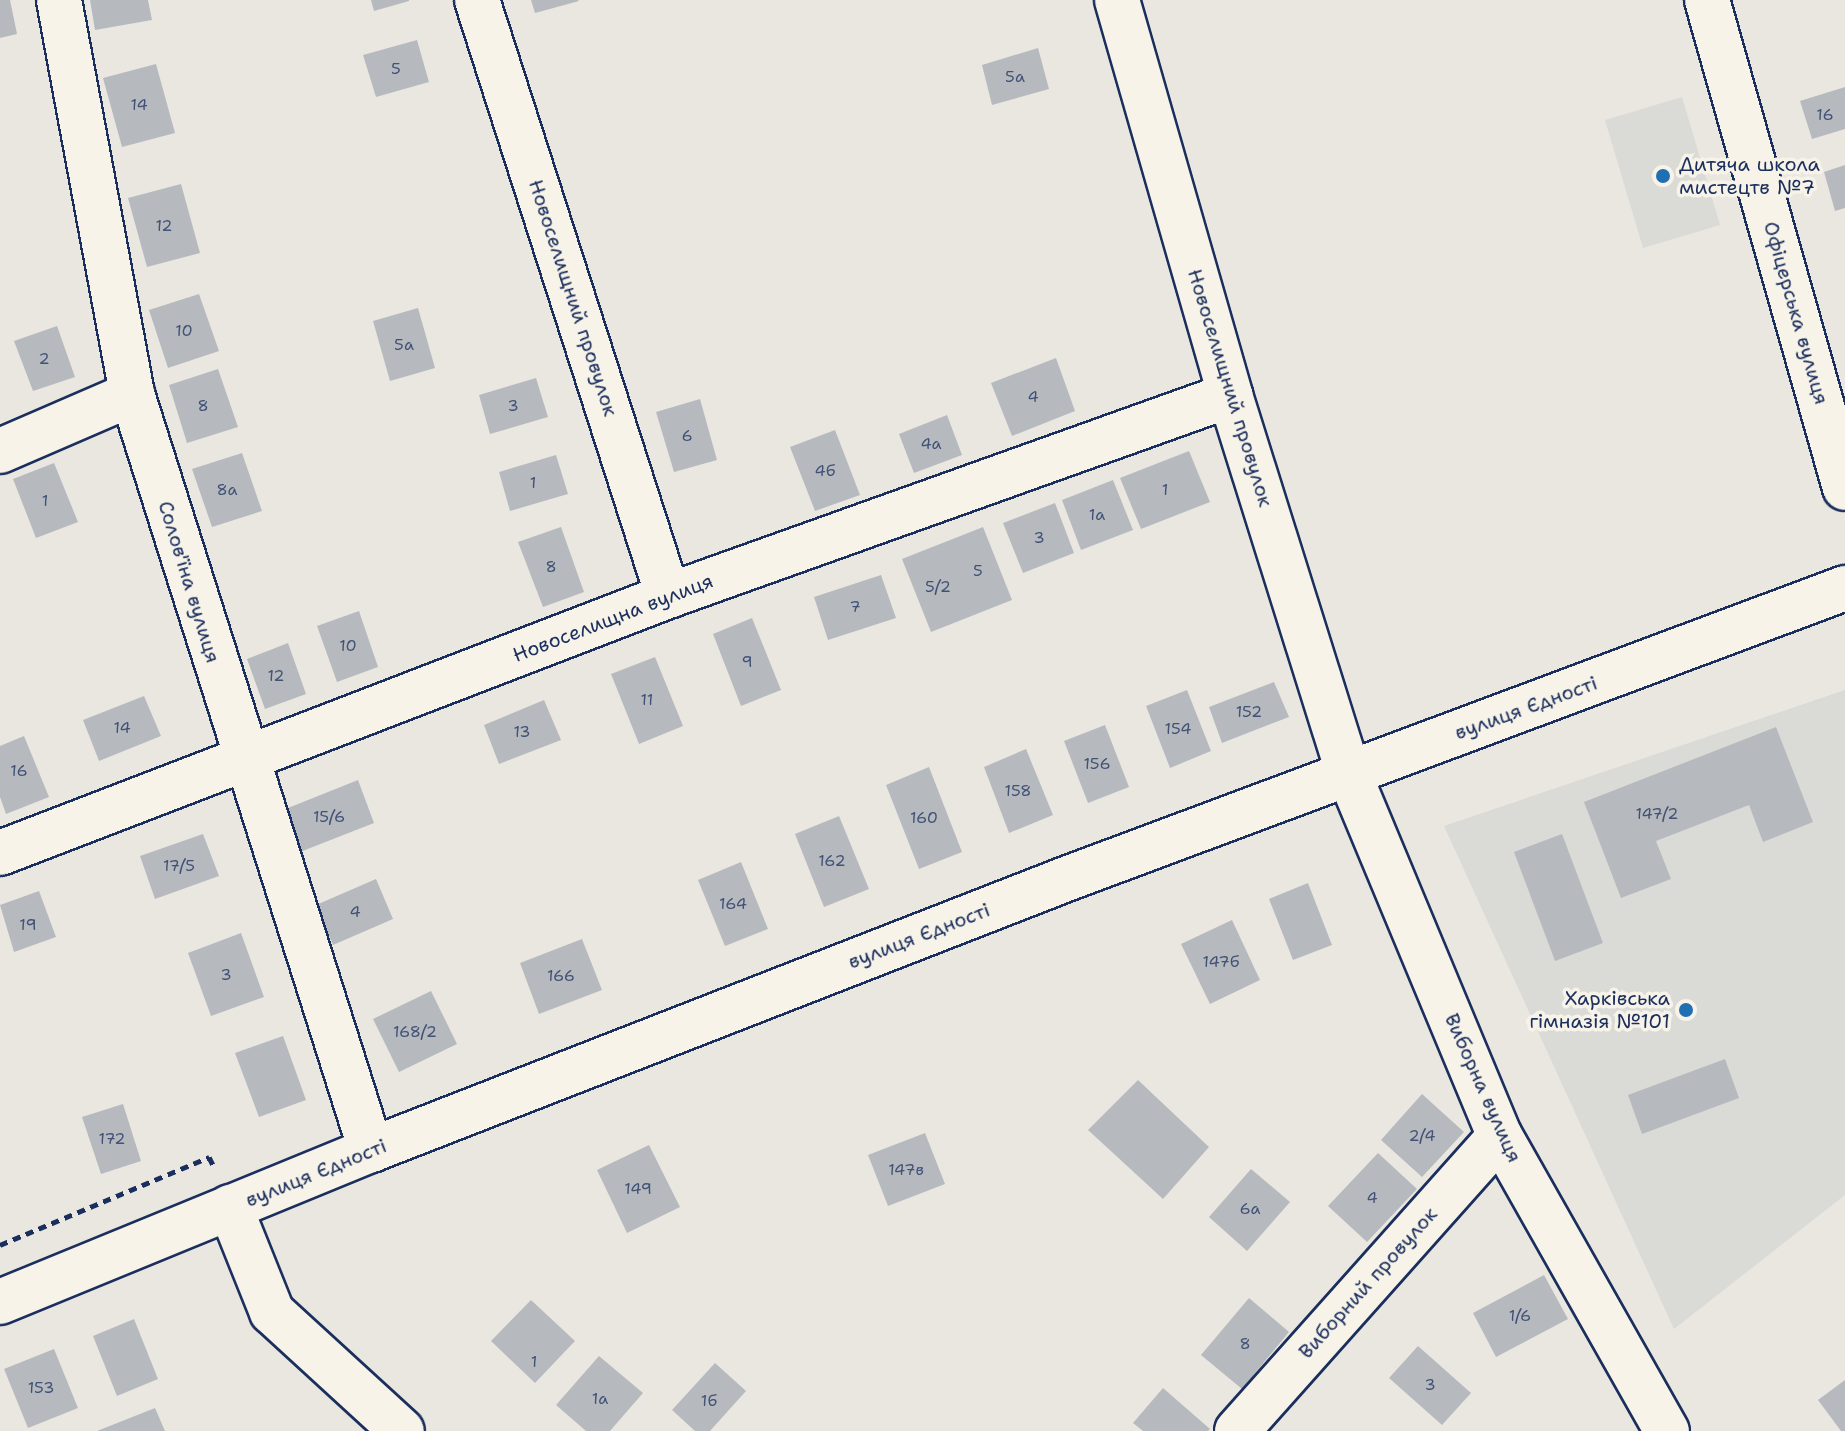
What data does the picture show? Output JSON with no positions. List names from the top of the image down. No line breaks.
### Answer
{"streets":{"street":["Новоселищний провулок","Офіцерська вулиця","Солов'їна вулиця","Новоселищна вулиця","вулиця Єдності","Виборна вулиця","Виборний провулок"]},"crossings":[["Новоселищний провулок","Новоселищна вулиця"],["Новоселищний провулок","вулиця Єдності"],["Новоселищний провулок","Виборна вулиця"],["Солов'їна вулиця","Новоселищна вулиця"],["Солов'їна вулиця","вулиця Єдності"],["вулиця Єдності","Виборна вулиця"],["Виборна вулиця","Виборний провулок"]],"places":["Дитяча школа мистецтв №7","Харківська гімназія №101"],"house_numbers":["5","5а","14","16","12","10","5а","2","4","8","3","6","4а","4б","1","8а","1","1","1а","3","8","5","5/2","7","10","9","12","11","152","14","154","13","156","16","158","147/2","15/6","160","162","17/5","164","4","19","147б","3","166","168/2","2/4","172","147в","149","4","6а","1/6","8","1","3","153","1а","1б"]}
